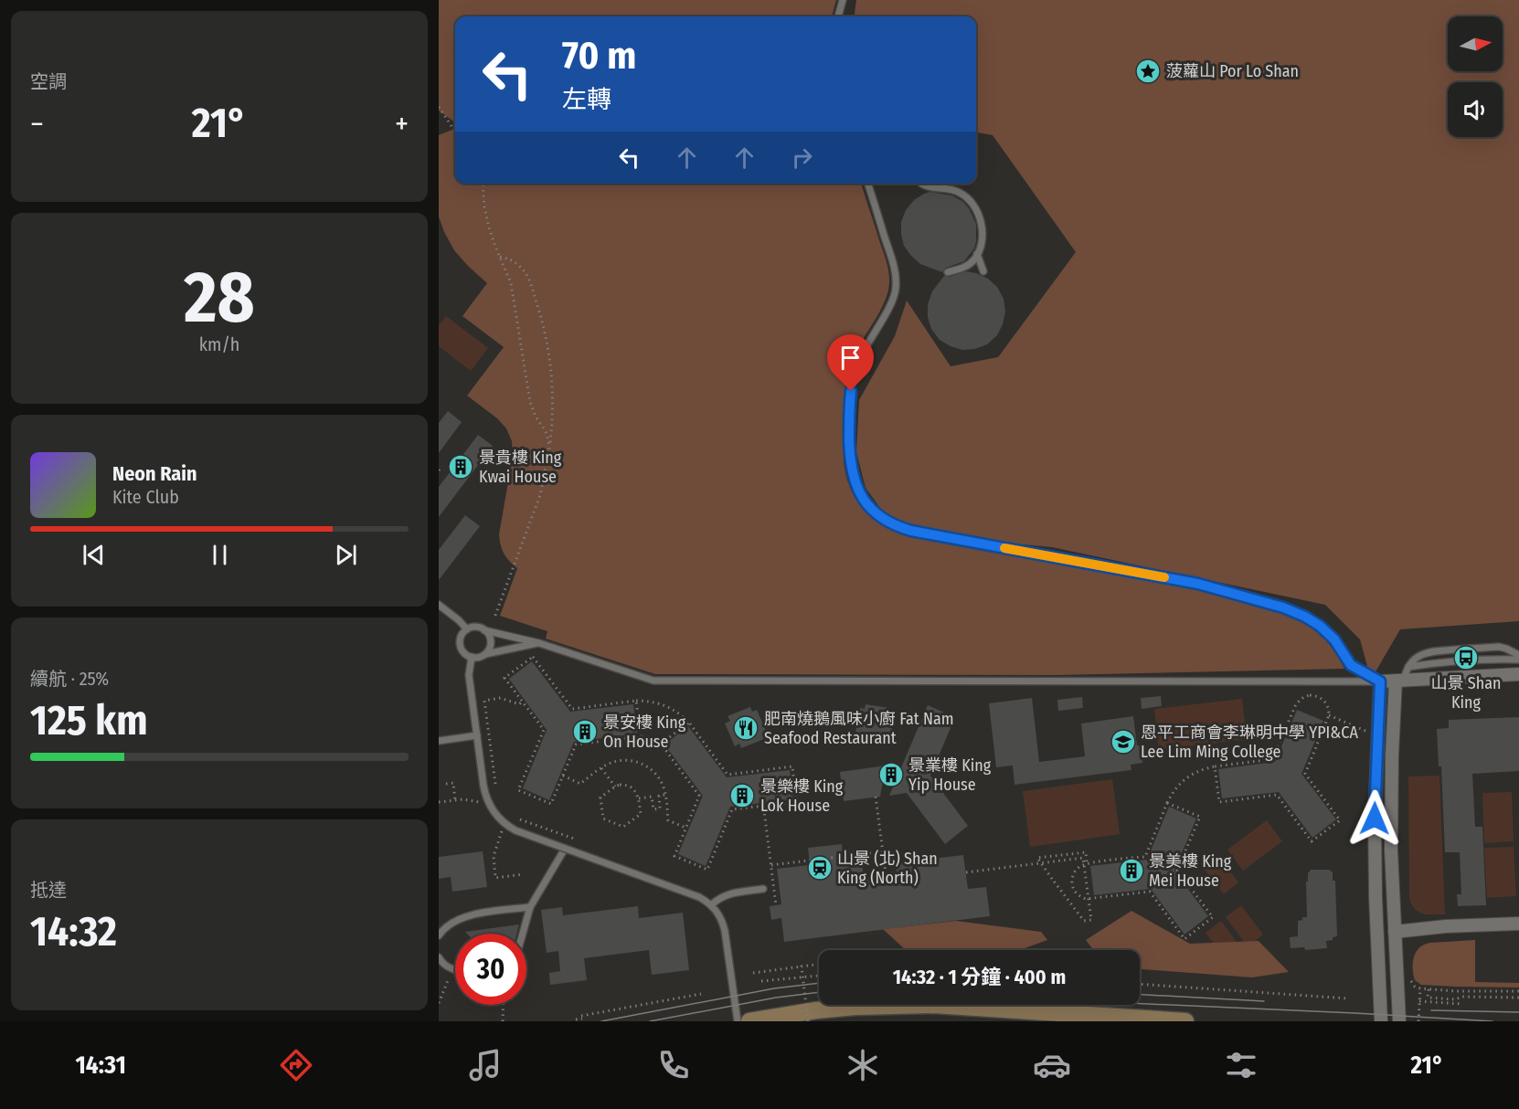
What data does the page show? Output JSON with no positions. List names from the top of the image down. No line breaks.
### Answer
{"places":{"place":["菠蘿山 Por Lo Shan"],"building":["景貴樓 King Kwai House","景安樓 King On House","景業樓 King Yip House","景樂樓 King Lok House","景美樓 King Mei House"],"bus stop":["山景 Shan King"],"restaurant":["肥南燒鵝風味小廚 Fat Nam Seafood Restaurant"],"school or university":["恩平工商會李琳明中學 YPI&CA Lee Lim Ming College"],"station":["山景 (北) Shan King (North)"]},"north":"right","page":{"tile":["空調",["28","km/h"],["續航 · 25%","125 km"],["抵達","14:32"]],"turn":["70 m","左轉"],"heat":["−","21°","+"],"song":["Neon Rain","Kite Club"],"limit":"30","trip":"14:32 · 1 分鐘 · 400 m","tabs":["14:31","21°"]}}
